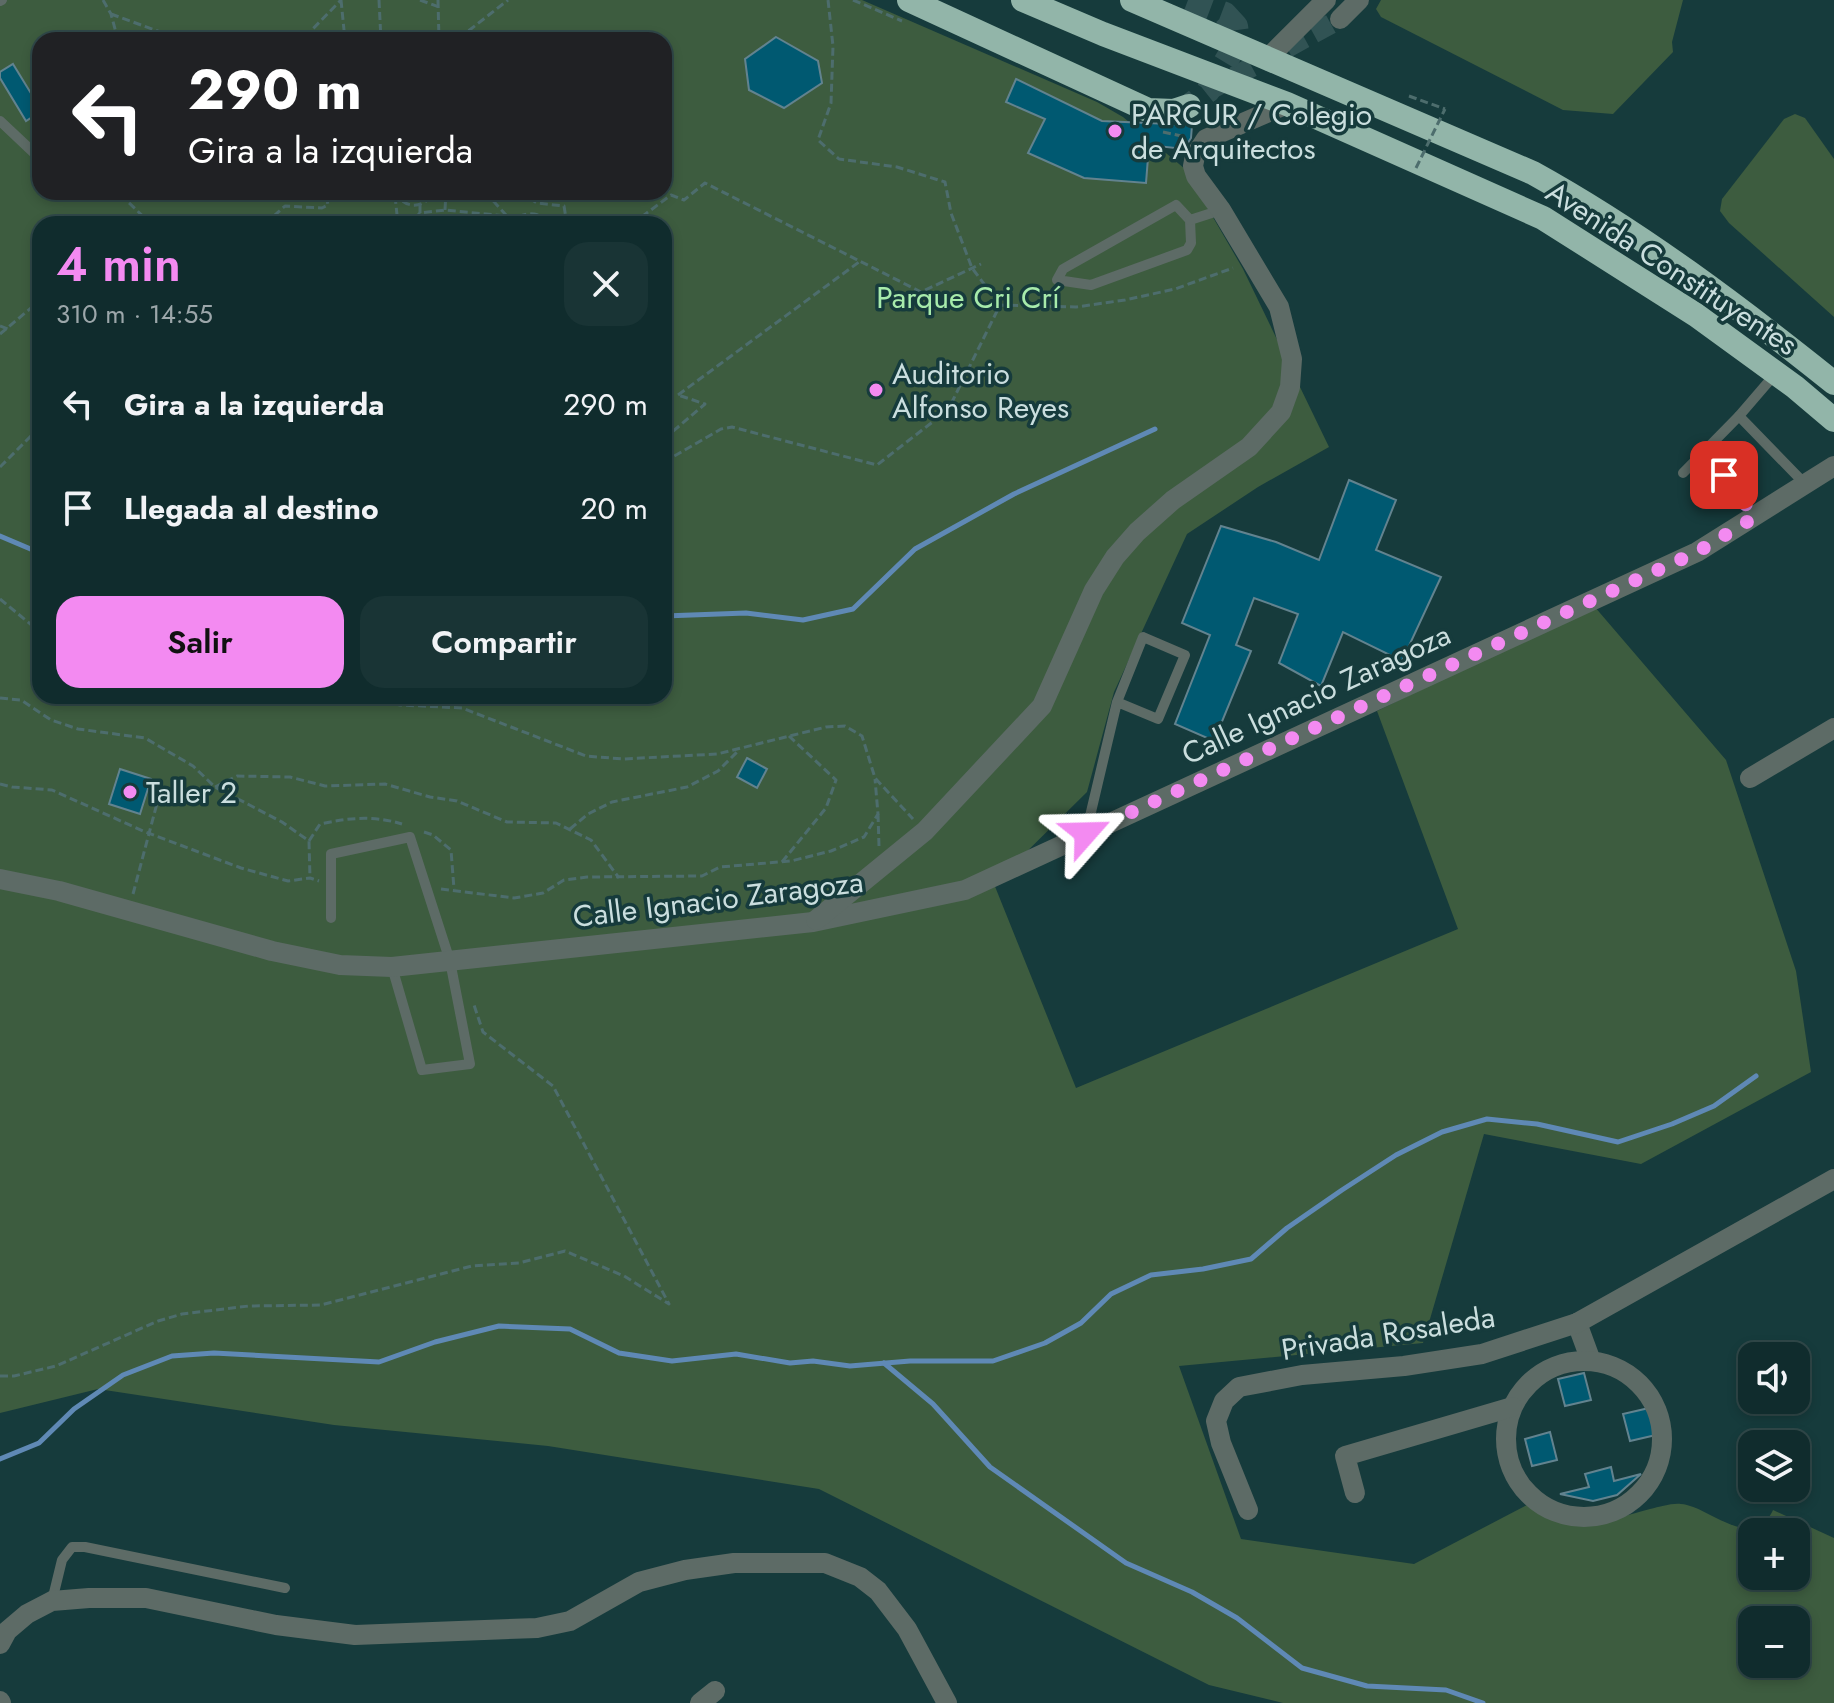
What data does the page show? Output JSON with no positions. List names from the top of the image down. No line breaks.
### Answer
{"streets":{"highway":["Avenida Constituyentes"],"street":["Calle Ignacio Zaragoza","Privada Rosaleda"]},"parks":["Parque Cri Crí"],"places":["PARCUR / Colegio de Arquitectos","Auditorio Alfonso Reyes","Taller 2"],"page":{"turn":["290 m","Gira a la izquierda"],"heading":["4 min","310 m · 14:55"],"list":[{"name":"Gira a la izquierda","value":"290 m"},{"name":"Llegada al destino","value":"20 m"}],"buttons":["Salir","Compartir"],"map_buttons":["+","−"]}}
